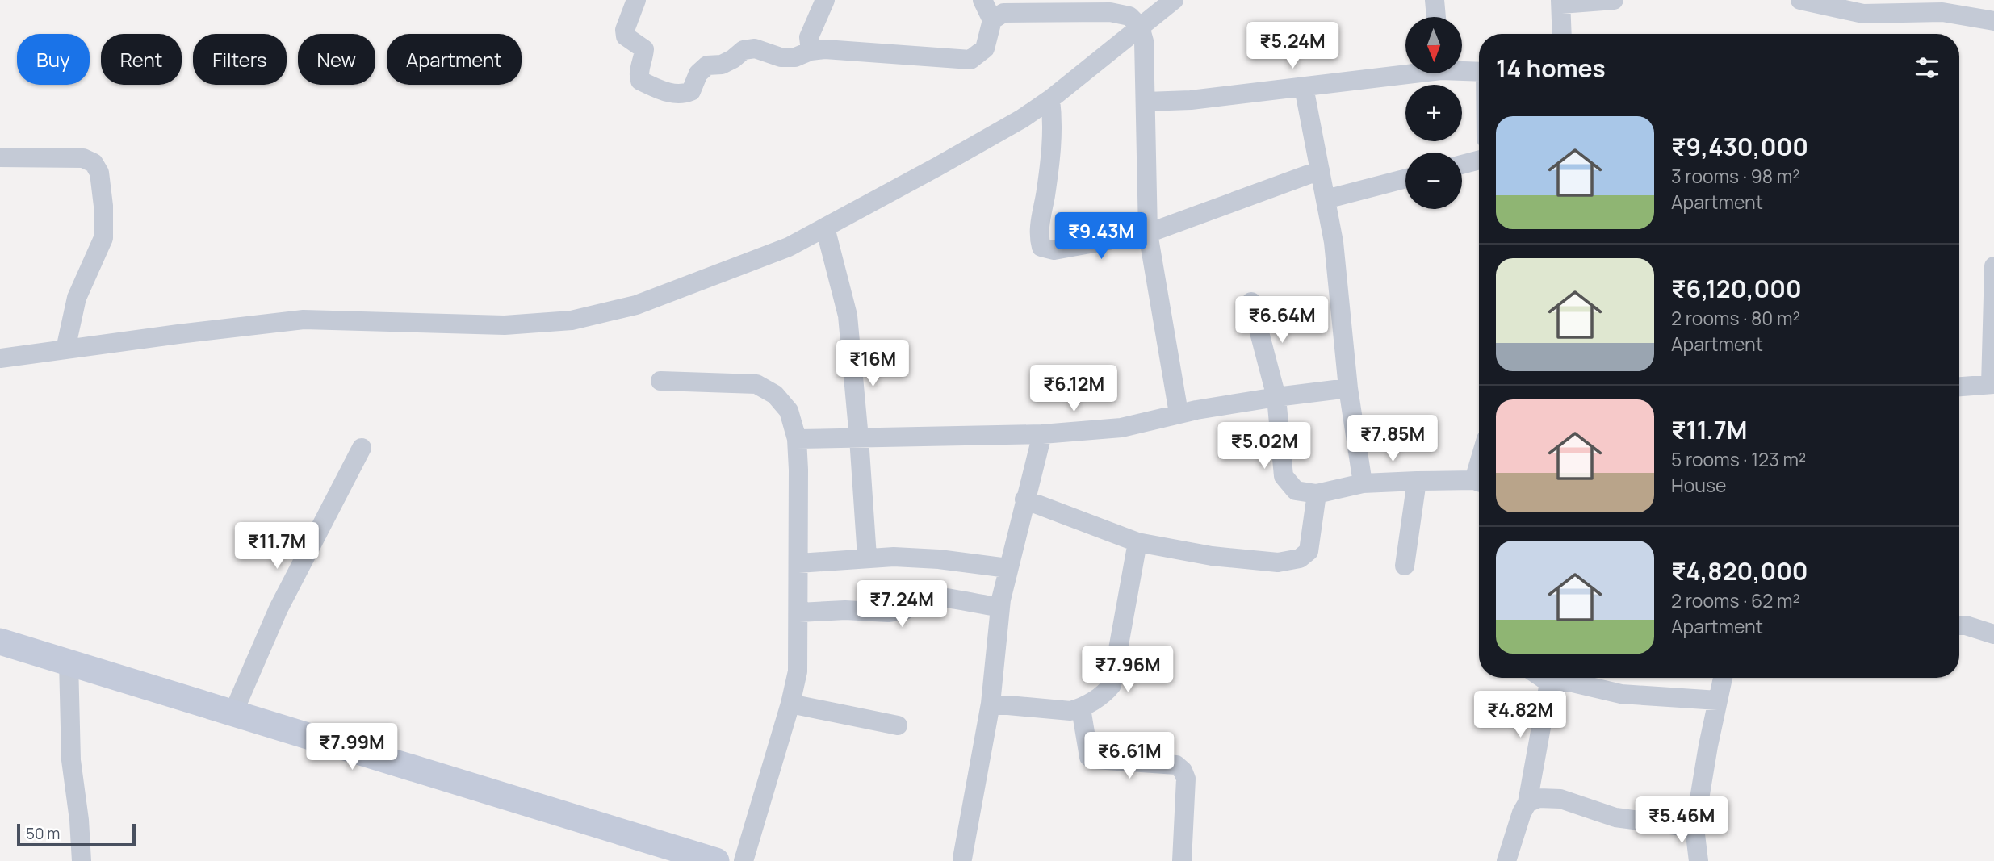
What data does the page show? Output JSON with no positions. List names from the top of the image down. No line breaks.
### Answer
{"scale_bar":"50 m","north":"bottom","page":{"map_buttons":["+","−"],"price":["₹5.24M","₹9.43M","₹6.64M","₹16M","₹6.12M","₹7.85M","₹5.02M","₹11.7M","₹7.24M","₹7.96M","₹4.82M","₹7.99M","₹6.61M","₹5.46M"],"chip":["Buy","Rent","Filters","New","Apartment"],"heading":"14 homes","list":[{"name":"₹9,430,000","note":"3 rooms · 98 m² · Apartment"},{"name":"₹6,120,000","note":"2 rooms · 80 m² · Apartment"},{"name":"₹11.7M","note":"5 rooms · 123 m² · House"},{"name":"₹4,820,000","note":"2 rooms · 62 m² · Apartment"}],"scale":"50 m"}}
